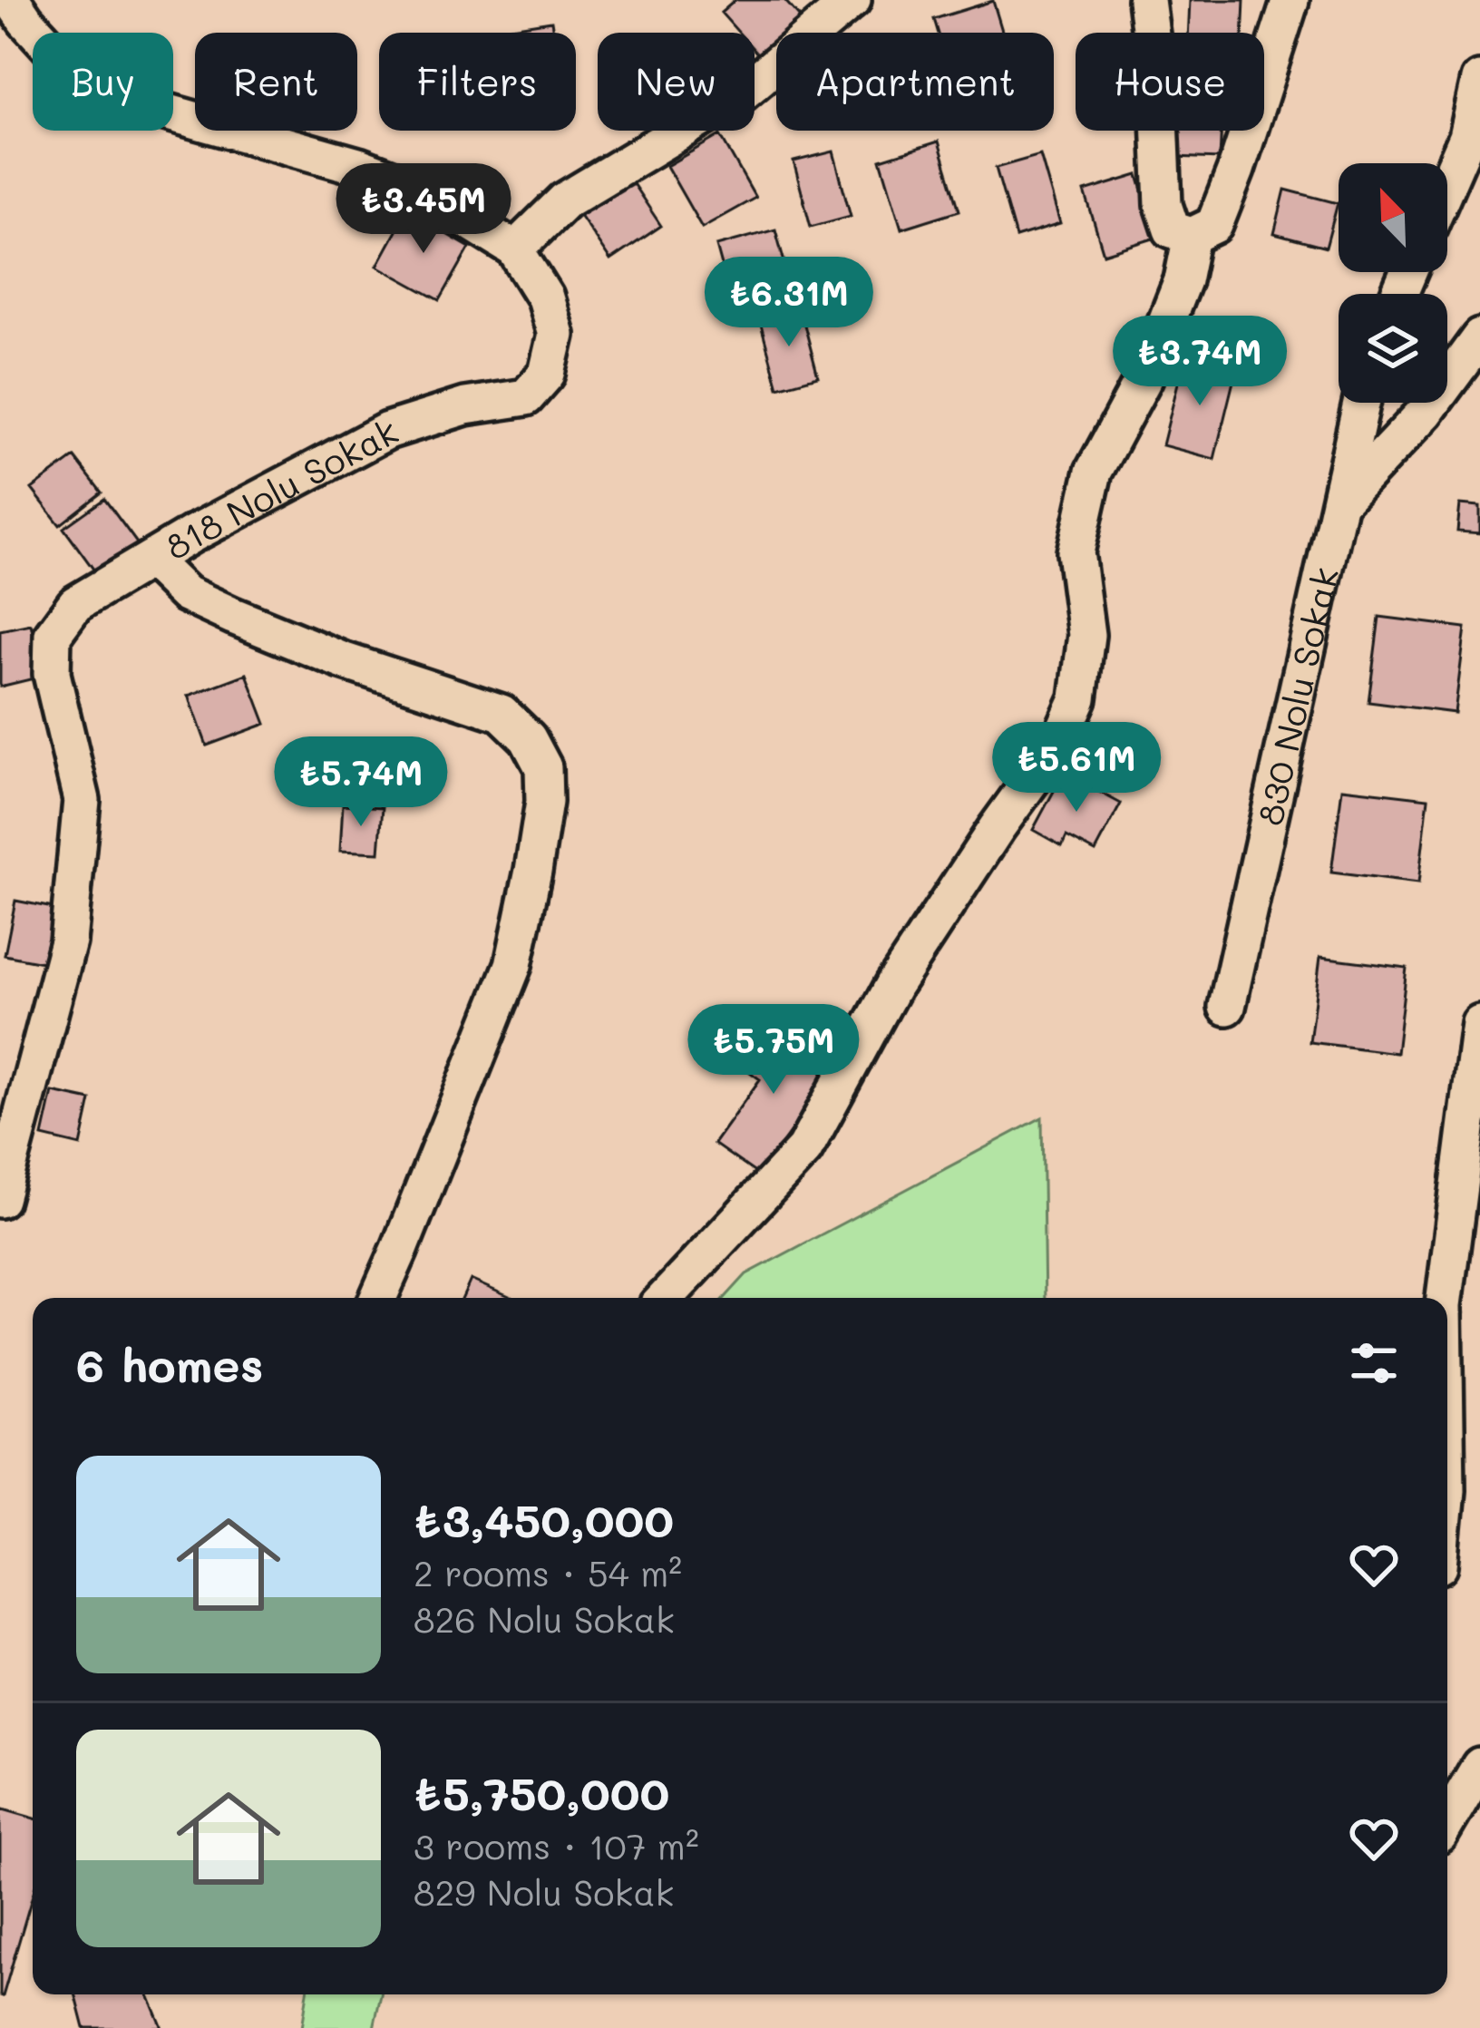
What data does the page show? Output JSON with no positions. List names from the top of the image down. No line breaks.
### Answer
{"streets":{"street":["818 Nolu Sokak","830 Nolu Sokak"]},"north":"top left","page":{"chip":["Buy","Rent","Filters","New","Apartment","House"],"price":["₺3.45M","₺6.31M","₺3.74M","₺5.61M","₺5.74M","₺5.75M"],"heading":"6 homes","list":[{"name":"₺3,450,000","note":"2 rooms · 54 m² · 826 Nolu Sokak"},{"name":"₺5,750,000","note":"3 rooms · 107 m² · 829 Nolu Sokak"}]}}
